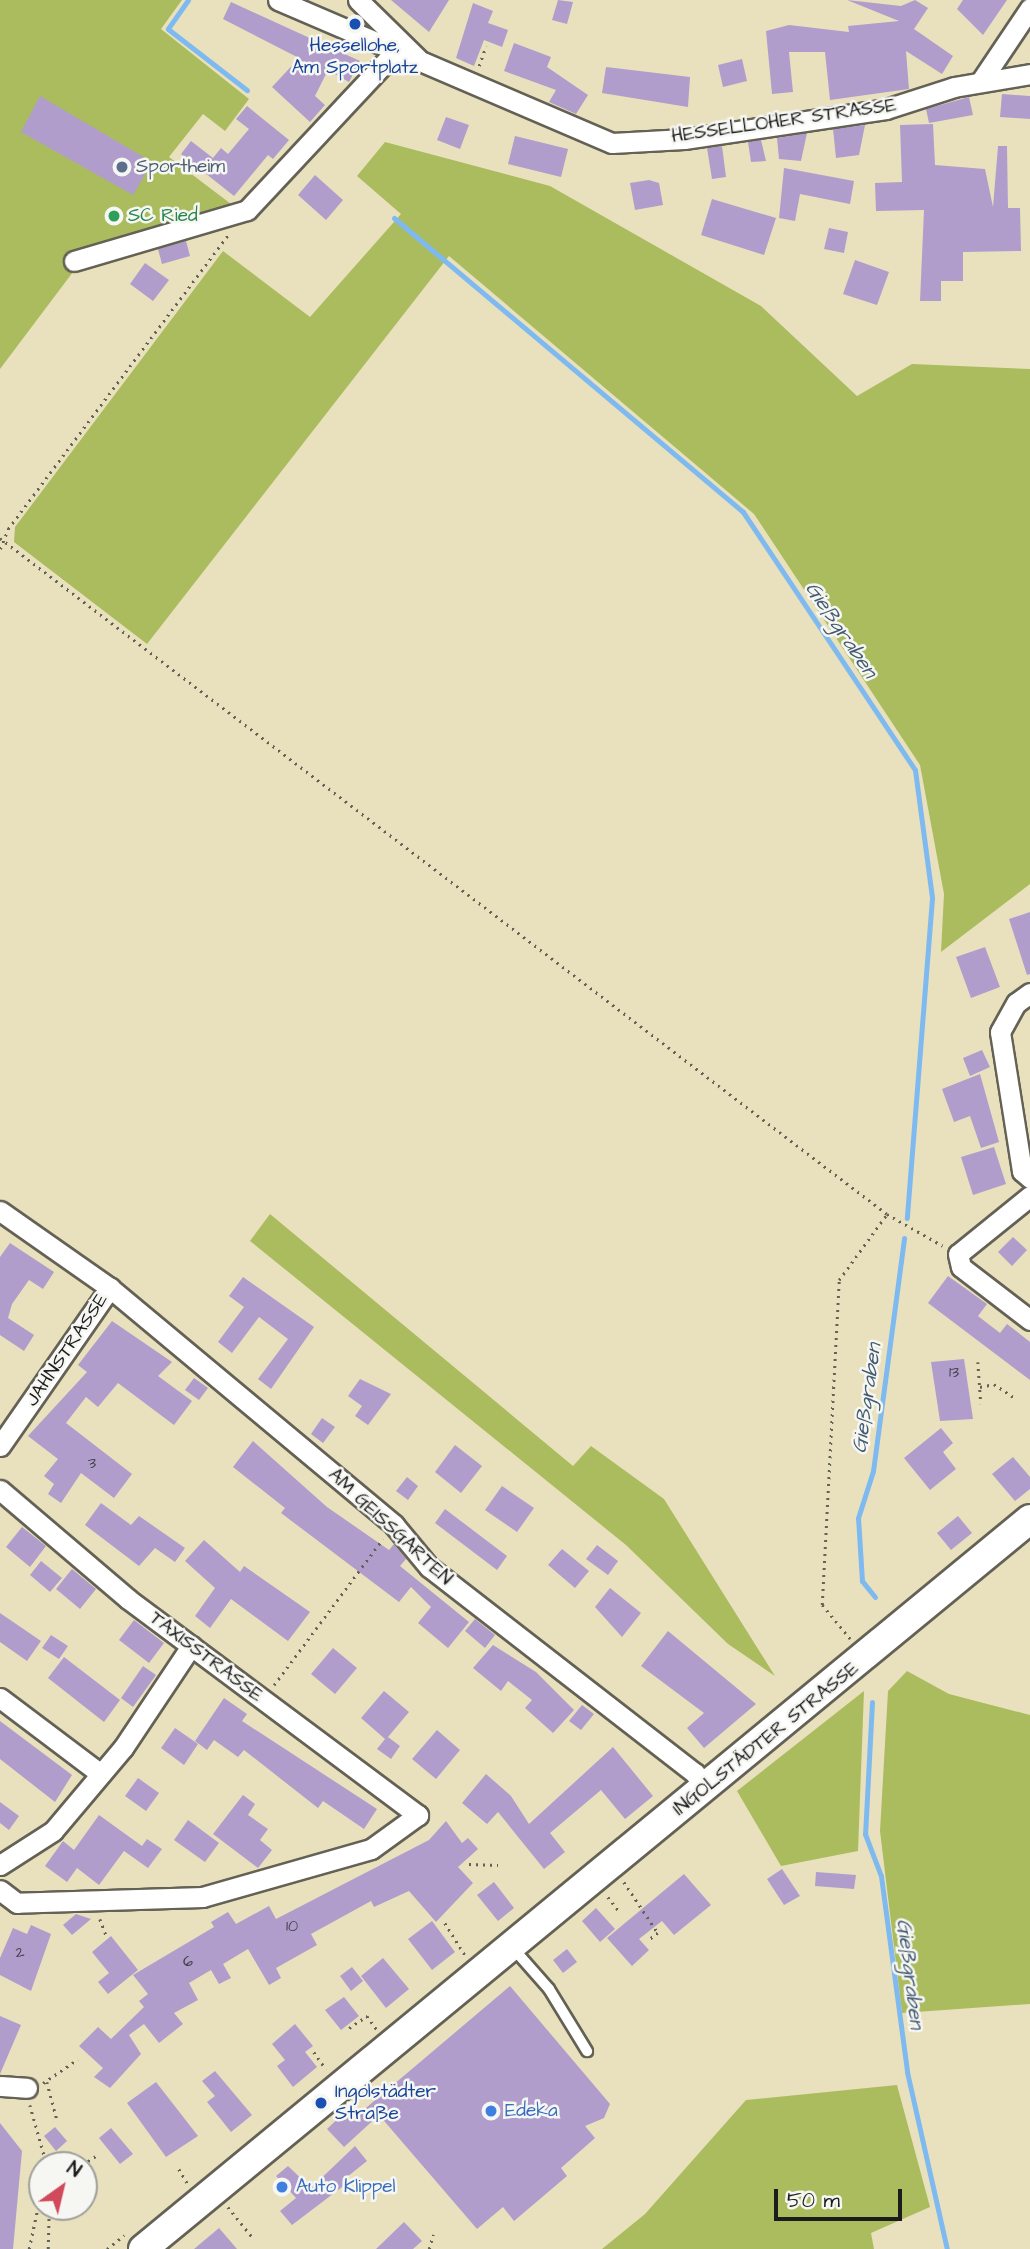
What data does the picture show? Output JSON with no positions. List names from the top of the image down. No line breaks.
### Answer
{"streets":{"main road":["INGOLSTÄDTER STRASSE"],"street":["HESSELLOHER STRASSE","JAHNSTRASSE","AM GEISSGARTEN","TAXISSTRASSE"]},"crossings":[["JAHNSTRASSE","AM GEISSGARTEN"],["AM GEISSGARTEN","INGOLSTÄDTER STRASSE"]],"water":["Gießgraben"],"places":["Hessellohe, Am Sportplatz","Sportheim","SC Ried","Ingolstädter Straße","Edeka","Auto Klippel"],"house_numbers":["13","3","10","2","6"],"scale_bar":"50 m","north":"top right"}
